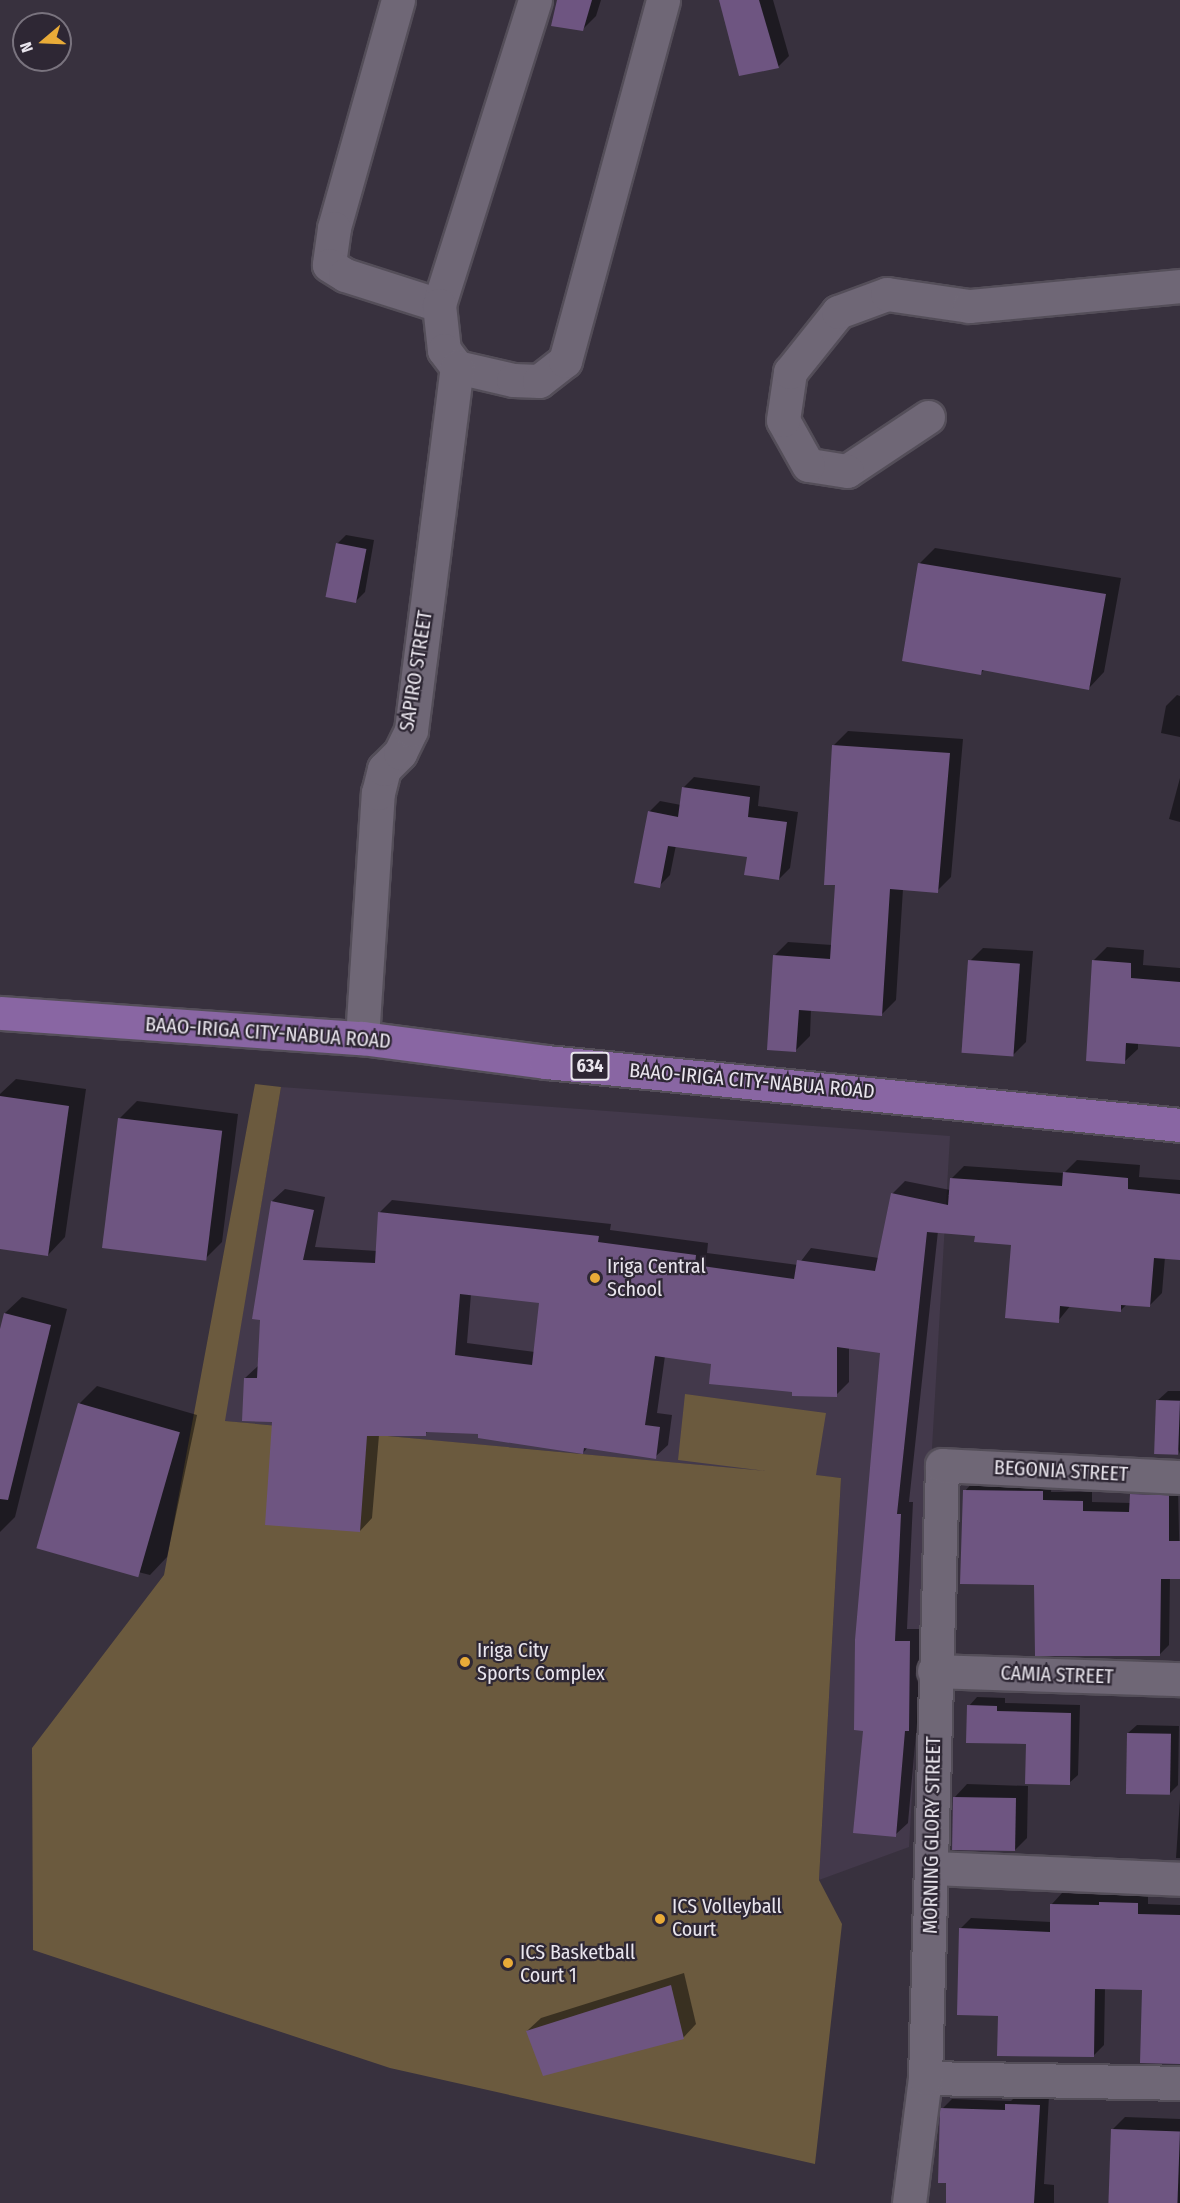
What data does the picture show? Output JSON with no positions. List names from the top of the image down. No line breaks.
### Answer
{"streets":{"main road":["BAAO-IRIGA CITY-NABUA ROAD","634"],"street":["SAPIRO STREET","BEGONIA STREET","CAMIA STREET","MORNING GLORY STREET"]},"crossings":[["SAPIRO STREET","BAAO-IRIGA CITY-NABUA ROAD"],["BEGONIA STREET","MORNING GLORY STREET"],["CAMIA STREET","MORNING GLORY STREET"]],"places":["Iriga Central School","Iriga City Sports Complex","ICS Volleyball Court","ICS Basketball Court 1"],"north":"left"}
